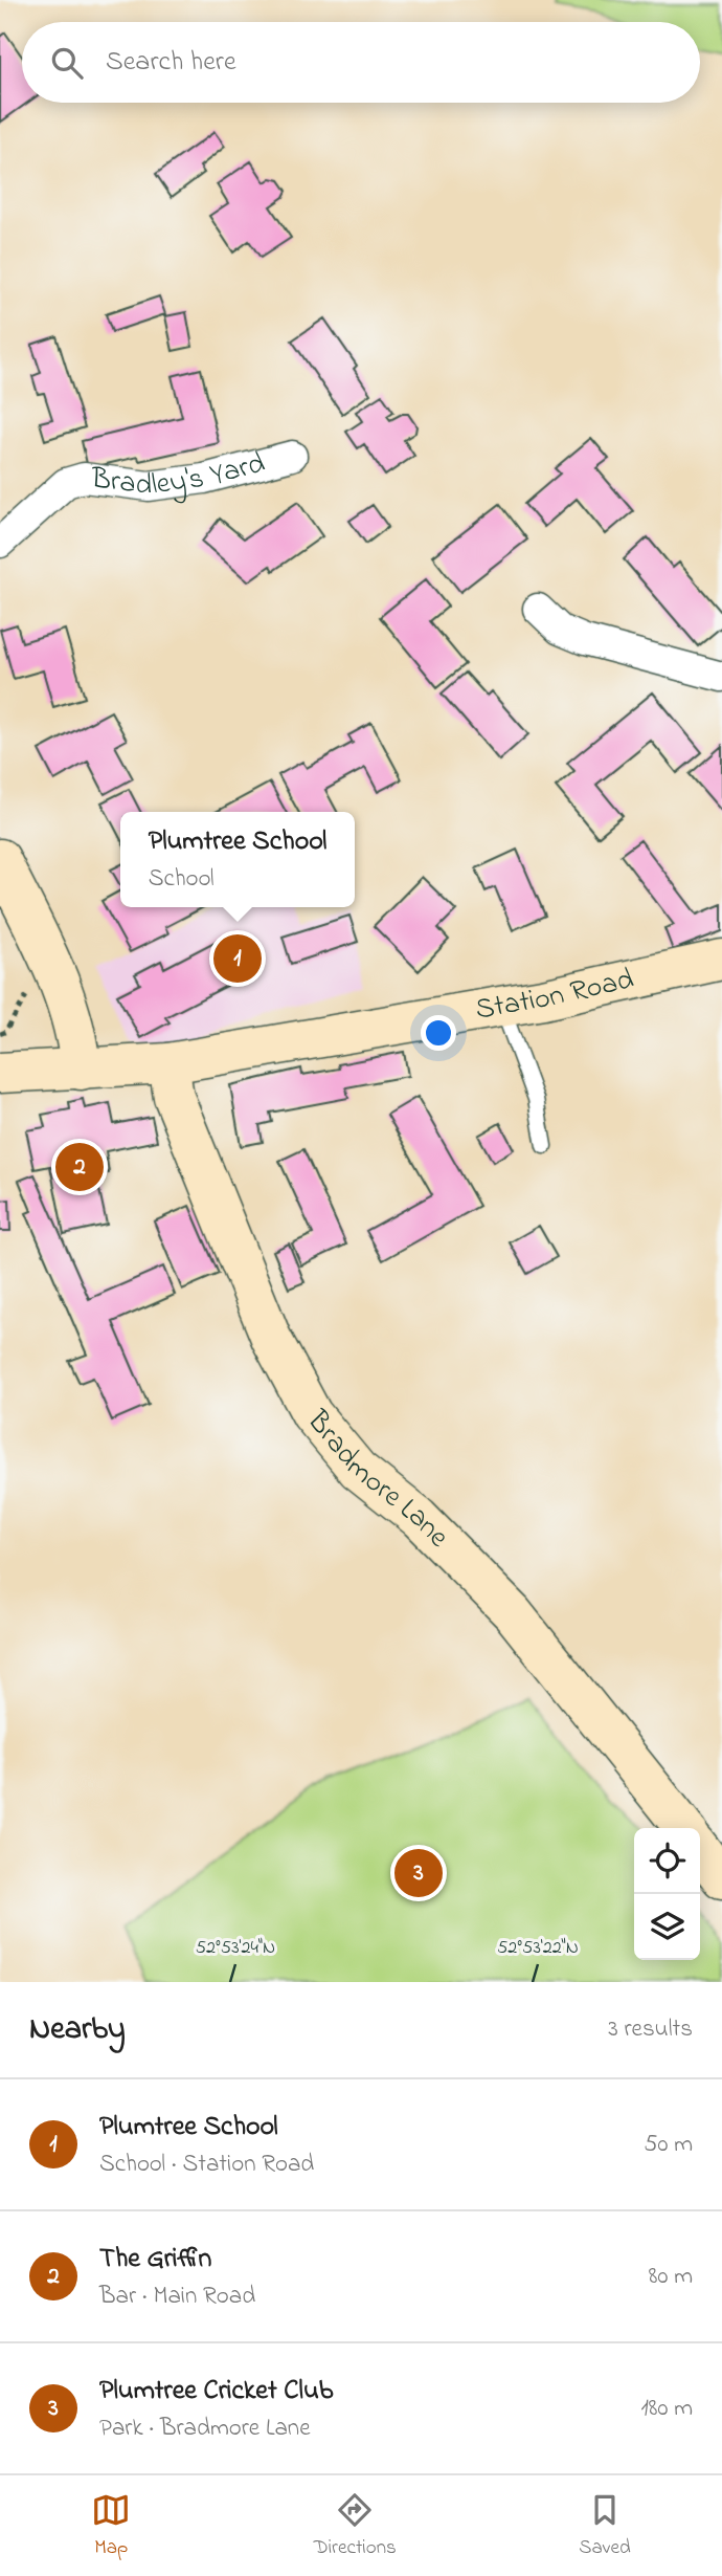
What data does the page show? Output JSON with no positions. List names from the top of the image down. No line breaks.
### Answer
{"streets":{"street":["Bradley's Yard","Station Road","Bradmore Lane"]},"crossings":[["Station Road","Bradmore Lane"]],"page":{"search":"Search here","popup":["Plumtree School","School"],"pins":["1","2","3"],"heading":["Nearby","3 results"],"list":[{"mark":"1","name":"Plumtree School","note":"School · Station Road","value":"50 m"},{"mark":"2","name":"The Griffin","note":"Bar · Main Road","value":"80 m"},{"mark":"3","name":"Plumtree Cricket Club","note":"Park · Bradmore Lane","value":"180 m"}],"nav":["Map","Directions","Saved"]},"coordinates":["52°53'24\"N","52°53'22\"N"]}
